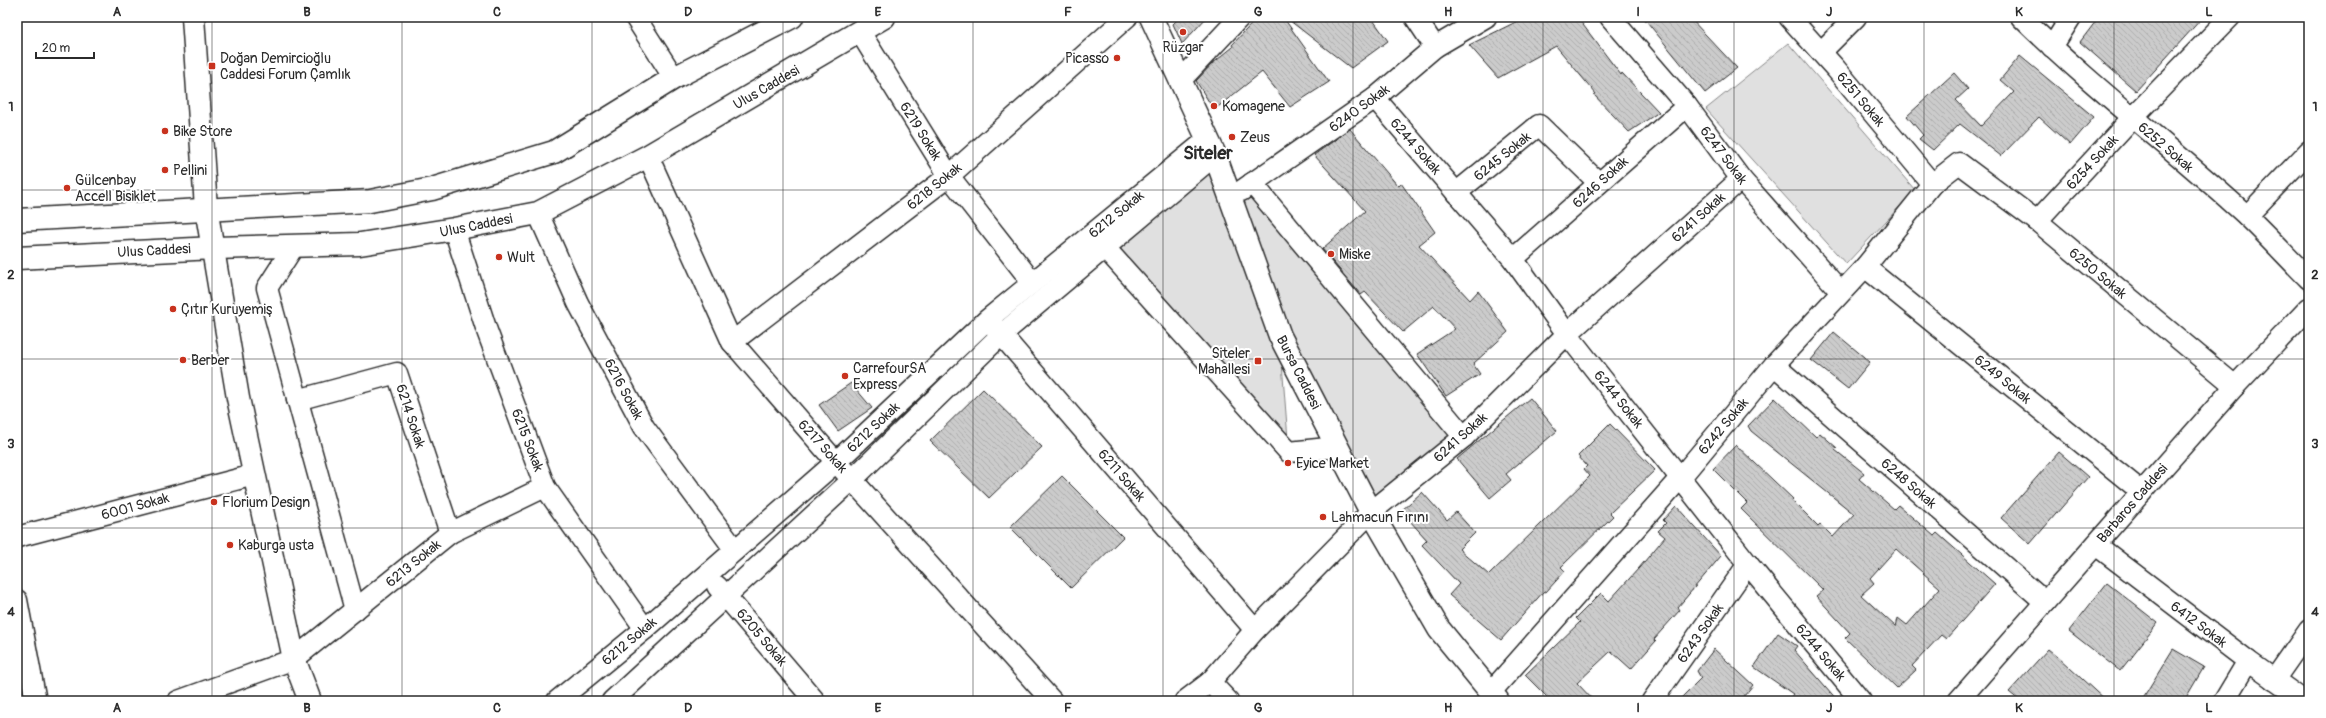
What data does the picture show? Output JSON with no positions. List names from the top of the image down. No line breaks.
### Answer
{"streets":{"main road":["Ulus Caddesi","Bursa Caddesi"],"street":["6251 Sokak","6240 Sokak","6219 Sokak","6244 Sokak","6252 Sokak","6247 Sokak","6245 Sokak","6254 Sokak","6246 Sokak","6218 Sokak","6212 Sokak","6241 Sokak","6250 Sokak","6249 Sokak","6216 Sokak","6214 Sokak","6242 Sokak","6215 Sokak","6217 Sokak","6211 Sokak","6248 Sokak","Barbaros Caddesi","6001 Sokak","6213 Sokak","6412 Sokak","6243 Sokak","6205 Sokak"]},"crossings":[["Ulus Caddesi","6219 Sokak"],["Ulus Caddesi","6216 Sokak"],["Ulus Caddesi","6215 Sokak"],["Ulus Caddesi","6217 Sokak"],["6251 Sokak","6242 Sokak"],["6240 Sokak","6244 Sokak"],["6240 Sokak","Bursa Caddesi"],["6219 Sokak","6218 Sokak"],["6219 Sokak","6212 Sokak"],["6244 Sokak","6245 Sokak"],["6244 Sokak","6246 Sokak"],["6244 Sokak","6241 Sokak"],["6244 Sokak","6242 Sokak"],["6244 Sokak","6243 Sokak"],["6252 Sokak","6254 Sokak"],["6247 Sokak","6246 Sokak"],["6247 Sokak","6241 Sokak"],["6247 Sokak","6242 Sokak"],["6245 Sokak","6246 Sokak"],["6254 Sokak","6250 Sokak"],["6218 Sokak","6217 Sokak"],["6212 Sokak","Bursa Caddesi"],["6212 Sokak","6216 Sokak"],["6212 Sokak","6215 Sokak"],["6212 Sokak","6217 Sokak"],["6212 Sokak","6211 Sokak"],["6212 Sokak","6205 Sokak"],["6241 Sokak","Bursa Caddesi"],["6241 Sokak","6211 Sokak"],["6250 Sokak","6242 Sokak"],["6250 Sokak","Barbaros Caddesi"],["Bursa Caddesi","6242 Sokak"],["6249 Sokak","6242 Sokak"],["6249 Sokak","Barbaros Caddesi"],["6214 Sokak","6213 Sokak"],["6242 Sokak","6248 Sokak"],["6215 Sokak","6213 Sokak"],["6248 Sokak","Barbaros Caddesi"],["Barbaros Caddesi","6412 Sokak"]],"districts":["Siteler"],"places":{"other":["Rüzgar","Picasso","Komagene","Bike Store","Zeus","Pellini","Gülcenbay Accell Bisiklet","Miske","Wult","Çıtır Kuruyemiş","Berber","CarrefourSA Express","Eyice Market","Florium Design","Lahmacun Fırını","Kaburga usta"],"transit":["Doğan Demircioğlu Caddesi Forum Çamlık","Siteler Mahallesi"]},"scale_bar":"20 m","grid":{"columns":["A","B","C","D","E","F","G","H","I","J","K","L"],"rows":["1","2","3","4"]}}
